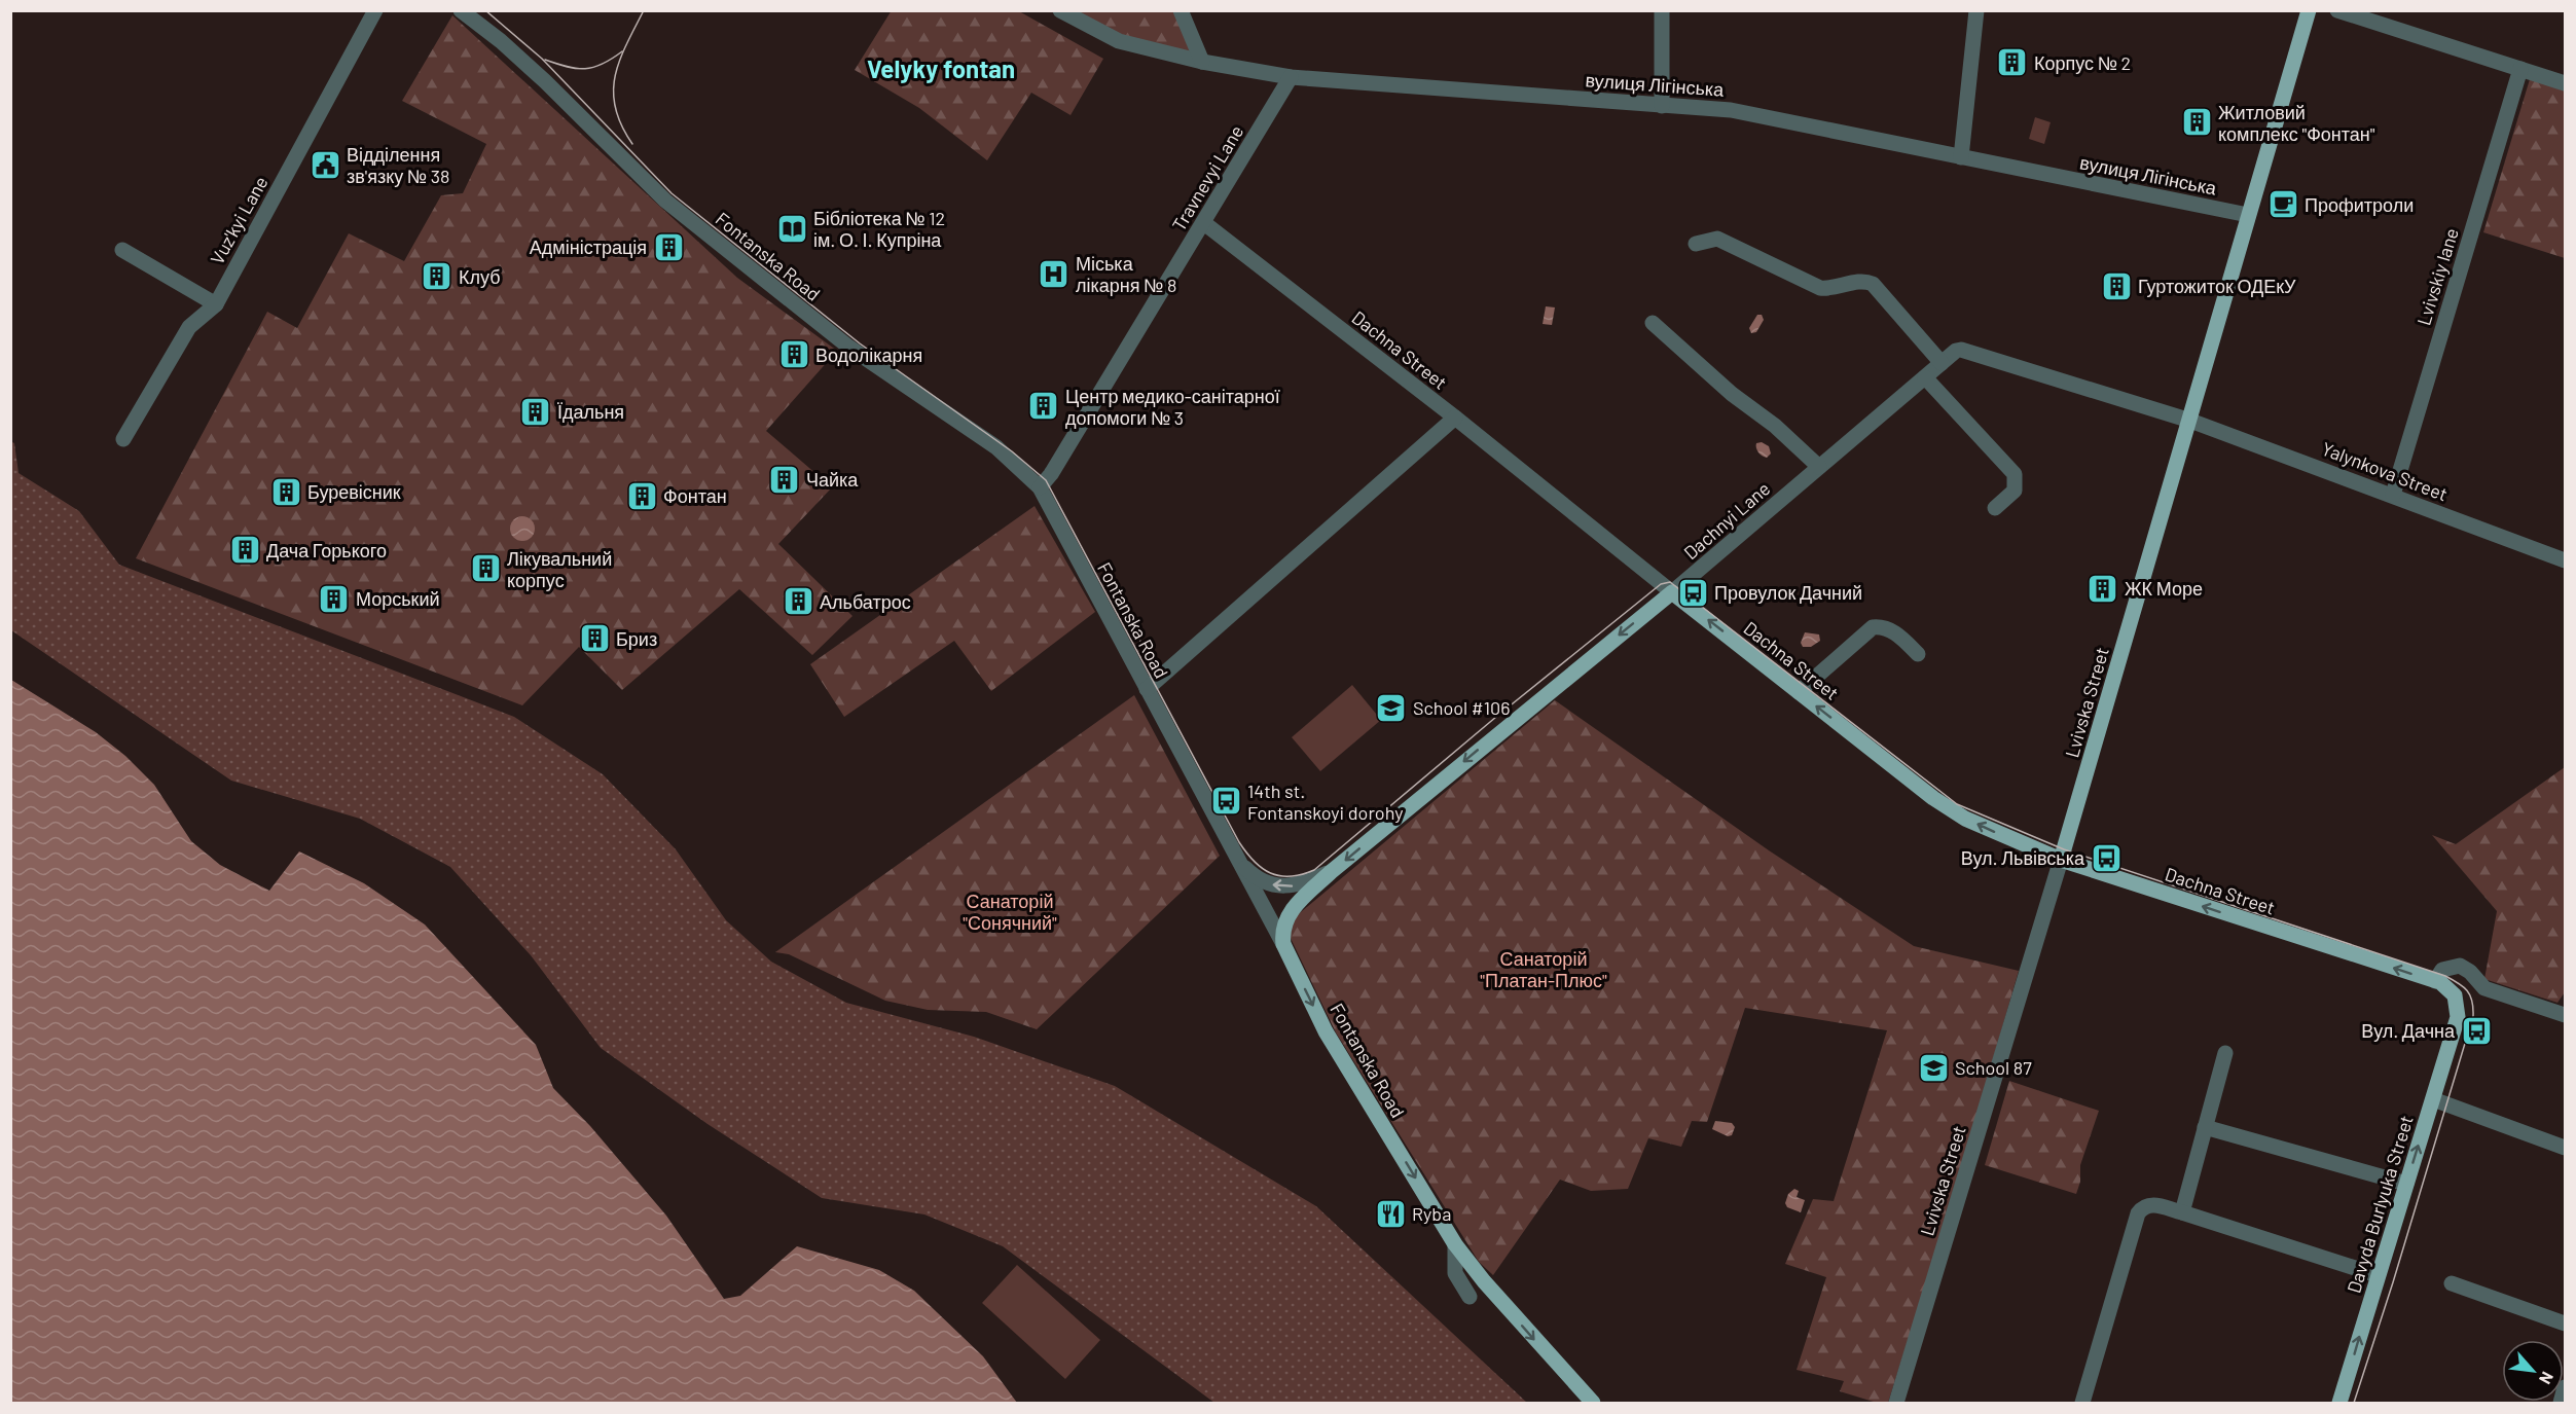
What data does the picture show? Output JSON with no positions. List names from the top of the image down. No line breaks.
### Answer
{"streets":{"main road":["Fontanska Road","Dachna Street","Dachnyi Lane","Lvivska Street","Davyda Burlyuka Street"],"street":["вулиця Лігінська","Travnevyi Lane","Vuz'kyi Lane","Lvivskiy lane","Yalynkova Street"]},"crossings":[["вулиця Лігінська","Travnevyi Lane"],["вулиця Лігінська","Lvivska Street"],["Travnevyi Lane","Fontanska Road"],["Travnevyi Lane","Dachna Street"],["Fontanska Road","Dachnyi Lane"],["Lvivskiy lane","Yalynkova Street"],["Dachna Street","Dachnyi Lane"],["Dachna Street","Lvivska Street"],["Dachna Street","Davyda Burlyuka Street"],["Yalynkova Street","Dachnyi Lane"],["Yalynkova Street","Lvivska Street"],["Dachnyi Lane","Lvivska Street"]],"one_way":["Dachna Street","Dachnyi Lane","Davyda Burlyuka Street"],"districts":["Velyky fontan"],"parks":["Санаторій \"Сонячний\"","Санаторій \"Платан-Плюс\""],"places":{"building":["Корпус № 2","Житловий комплекс \"Фонтан\"","Адміністрація","Клуб","Гуртожиток ОДЕкУ","Водолікарня","Центр медико-санітарної допомоги № 3","Їдальня","Чайка","Буревісник","Фонтан","Дача Горького","Лікувальний корпус","ЖК Море","Морський","Альбатрос","Бриз"],"public building":["Відділення зв'язку № 38"],"cafe":["Профитроли"],"library":["Бібліотека № 12 ім. О. І. Купріна"],"hospital":["Міська лікарня № 8"],"bus stop":["Провулок Дачний","14th st. Fontanskoyi dorohy","Вул. Львівська","Вул. Дачна"],"school or university":["School #106","School 87"],"restaurant":["Ryba"]},"north":"bottom right"}
